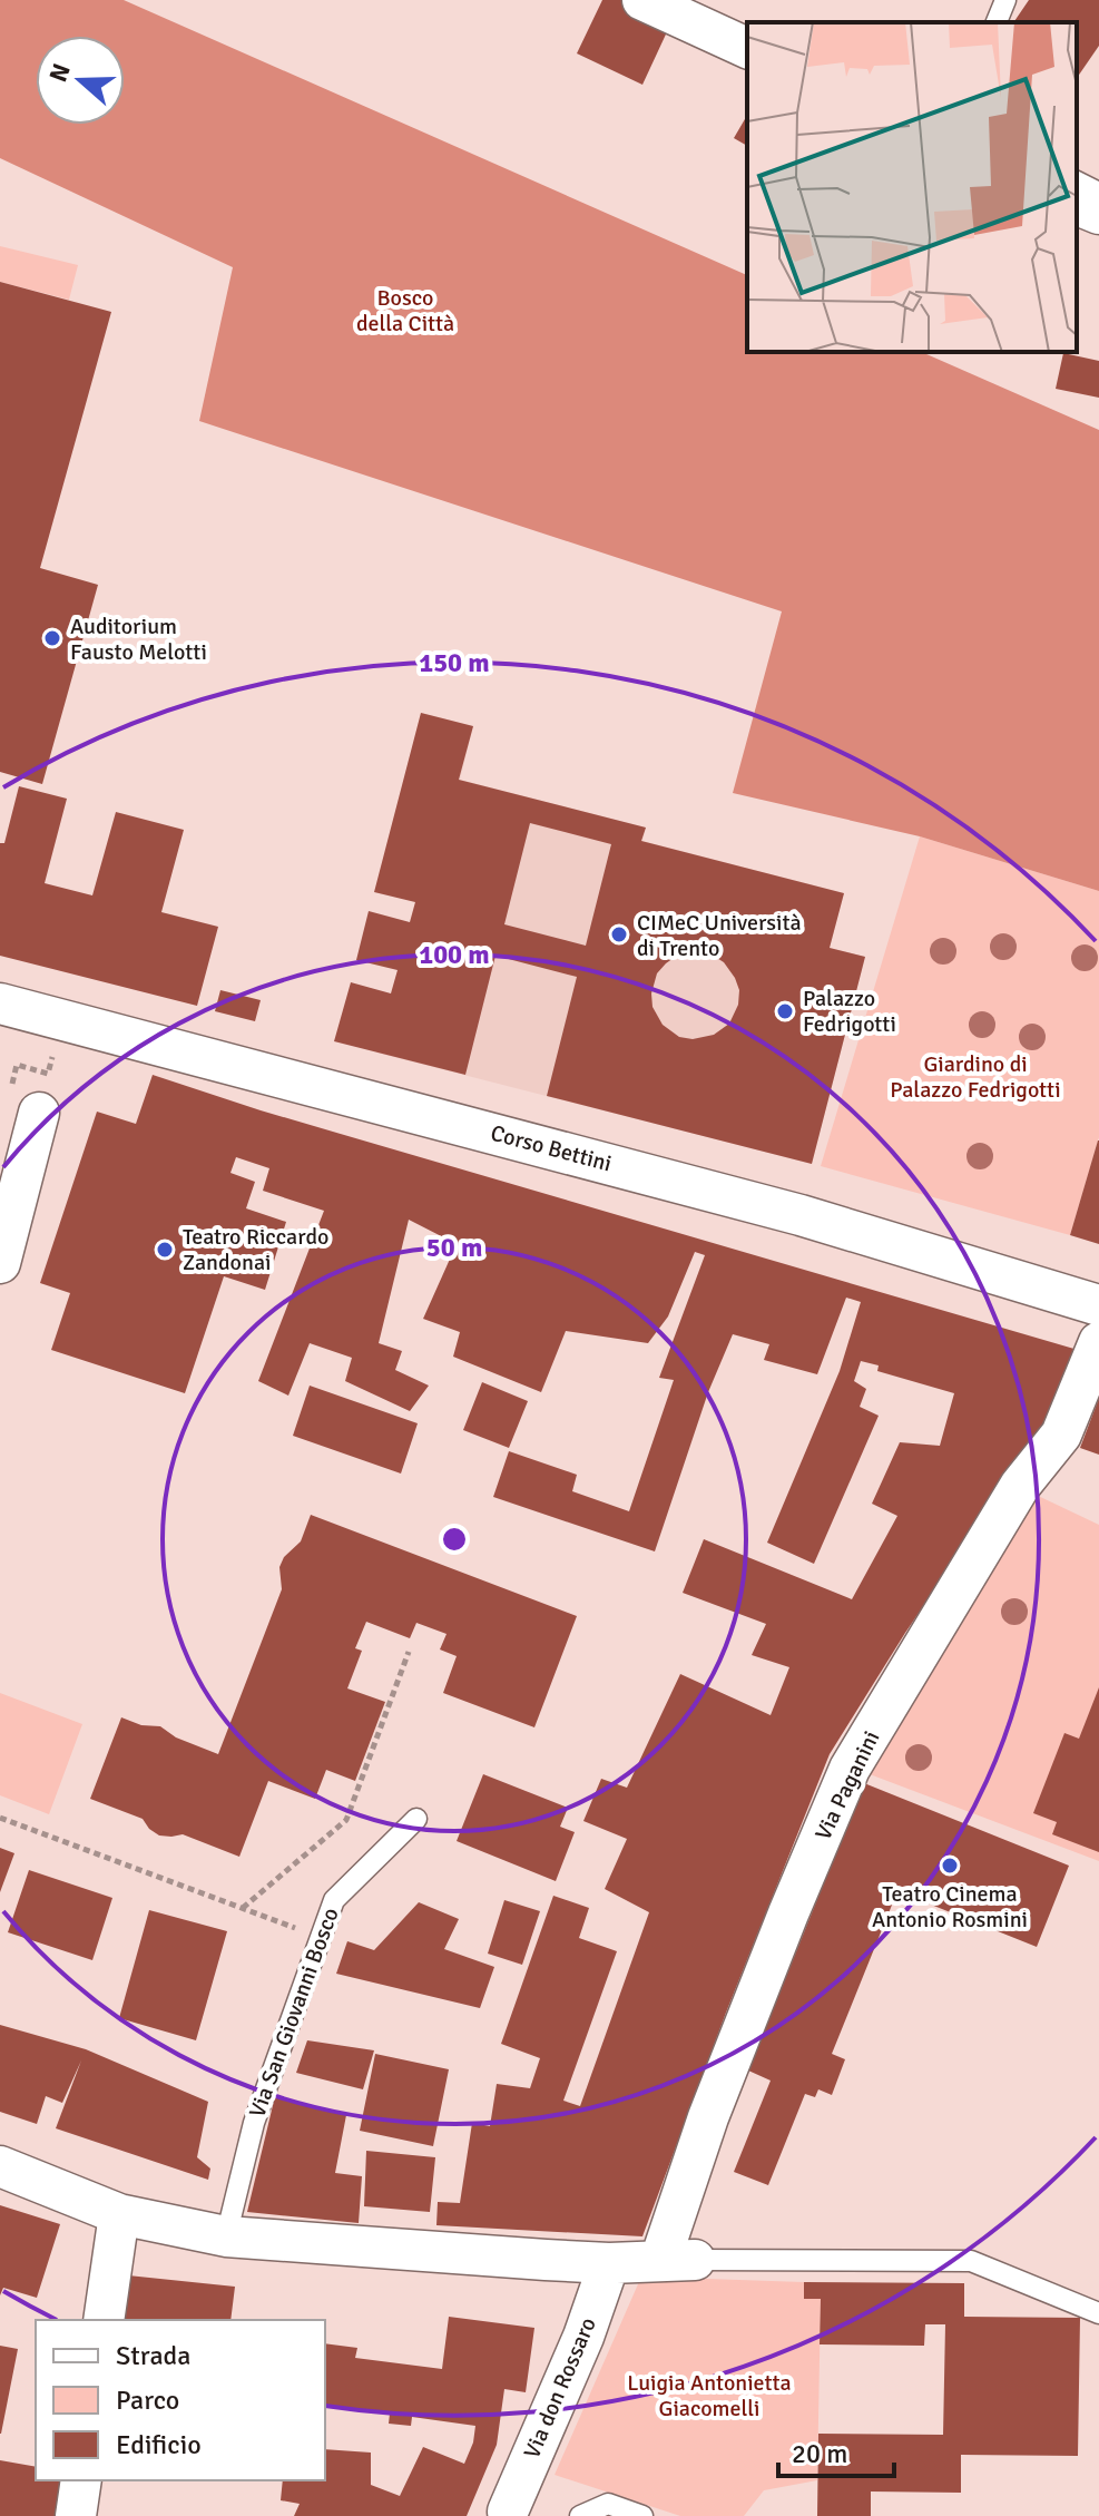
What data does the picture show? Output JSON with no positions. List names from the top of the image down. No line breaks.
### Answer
{"streets":{"street":["Corso Bettini","Via Paganini","Via don Rossaro"],"lane":["Via San Giovanni Bosco"]},"parks":["Bosco della Città","Giardino di Palazzo Fedrigotti","Luigia Antonietta Giacomelli"],"places":["Auditorium Fausto Melotti","CIMeC Università di Trento","Palazzo Fedrigotti","Teatro Riccardo Zandonai","Teatro Cinema Antonio Rosmini"],"legend":["Strada","Parco","Edificio"],"scale_bar":"20 m","north":"left","rings":["150 m","100 m","50 m"]}
